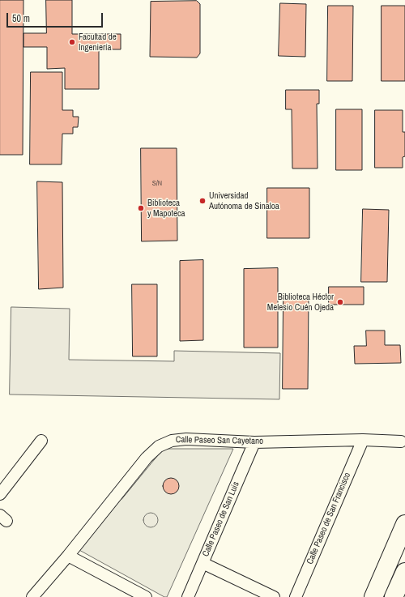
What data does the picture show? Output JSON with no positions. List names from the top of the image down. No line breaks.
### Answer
{"streets":{"street":["Calle Paseo San Cayetano","Calle Paseo de San Francisco","Calle Paseo de San Luis"]},"crossings":[["Calle Paseo San Cayetano","Calle Paseo de San Francisco"],["Calle Paseo San Cayetano","Calle Paseo de San Luis"]],"places":["Facultad de Ingeniería","Universidad Autónoma de Sinaloa","Biblioteca y Mapoteca","Biblioteca Héctor Melesio Cuén Ojeda"],"house_numbers":["S/N"],"scale_bar":"50 m"}
